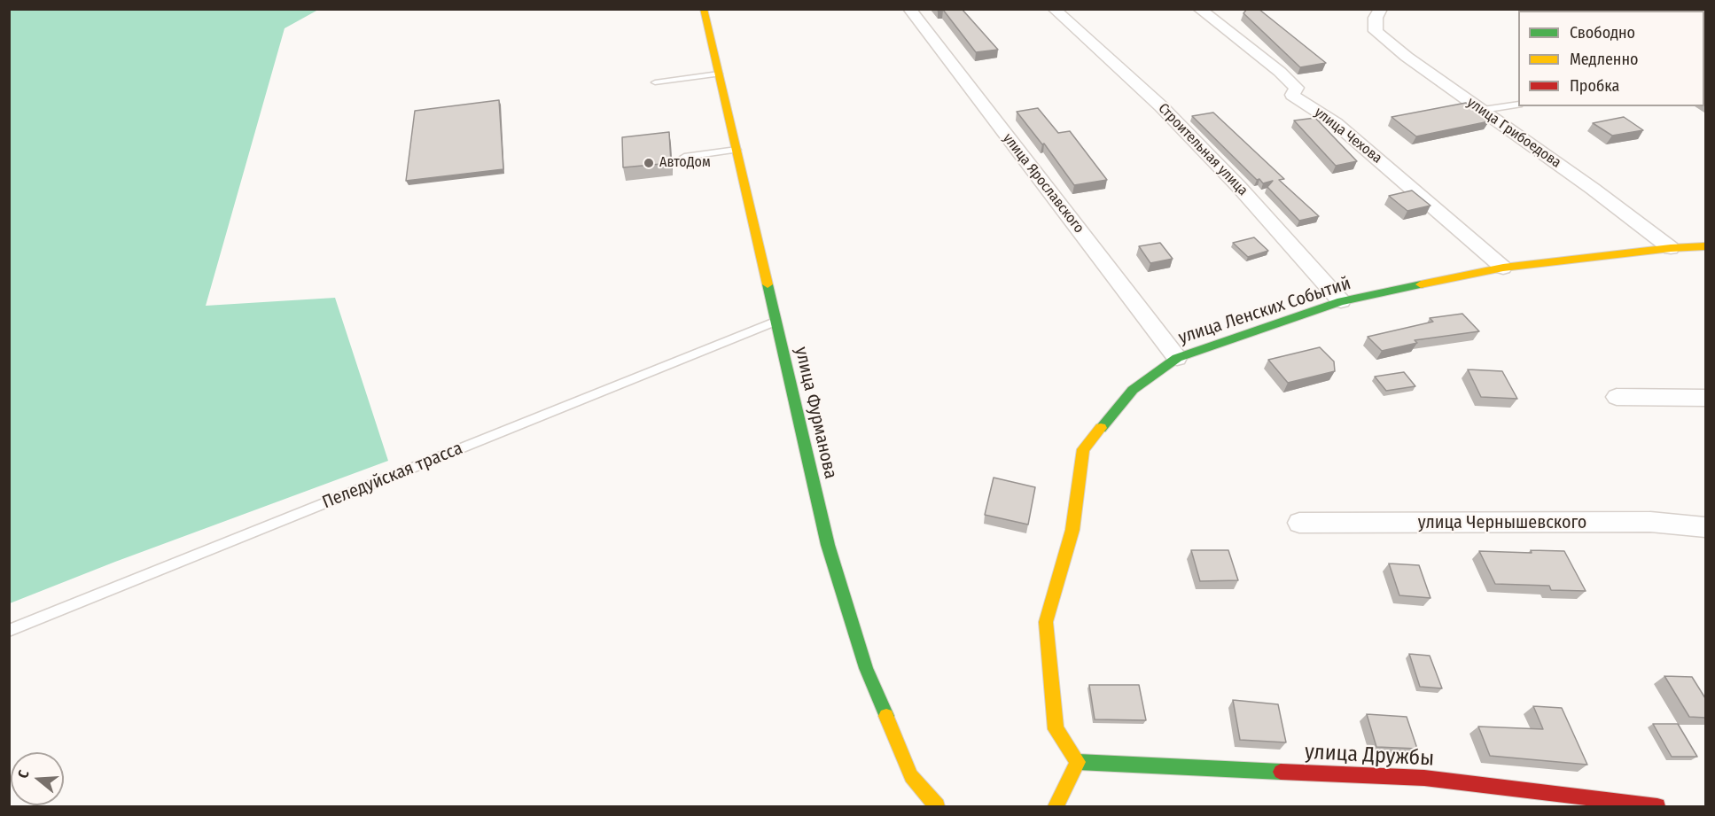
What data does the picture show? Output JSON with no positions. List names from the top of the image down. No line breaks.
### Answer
{"streets":{"street":["улица Грибоедова","улица Чехова","Строительная улица","улица Ярославского","улица Ленских Событий","улица Фурманова","улица Чернышевского","улица Дружбы"],"lane":["Пеледуйская трасса"]},"crossings":[["улица Грибоедова","улица Ленских Событий"],["улица Чехова","улица Ленских Событий"],["Строительная улица","улица Ленских Событий"],["улица Ярославского","улица Ленских Событий"],["улица Ленских Событий","улица Дружбы"],["улица Фурманова","Пеледуйская трасса"]],"places":["АвтоДом"],"legend":["Свободно","Медленно","Пробка"],"north":"left"}
